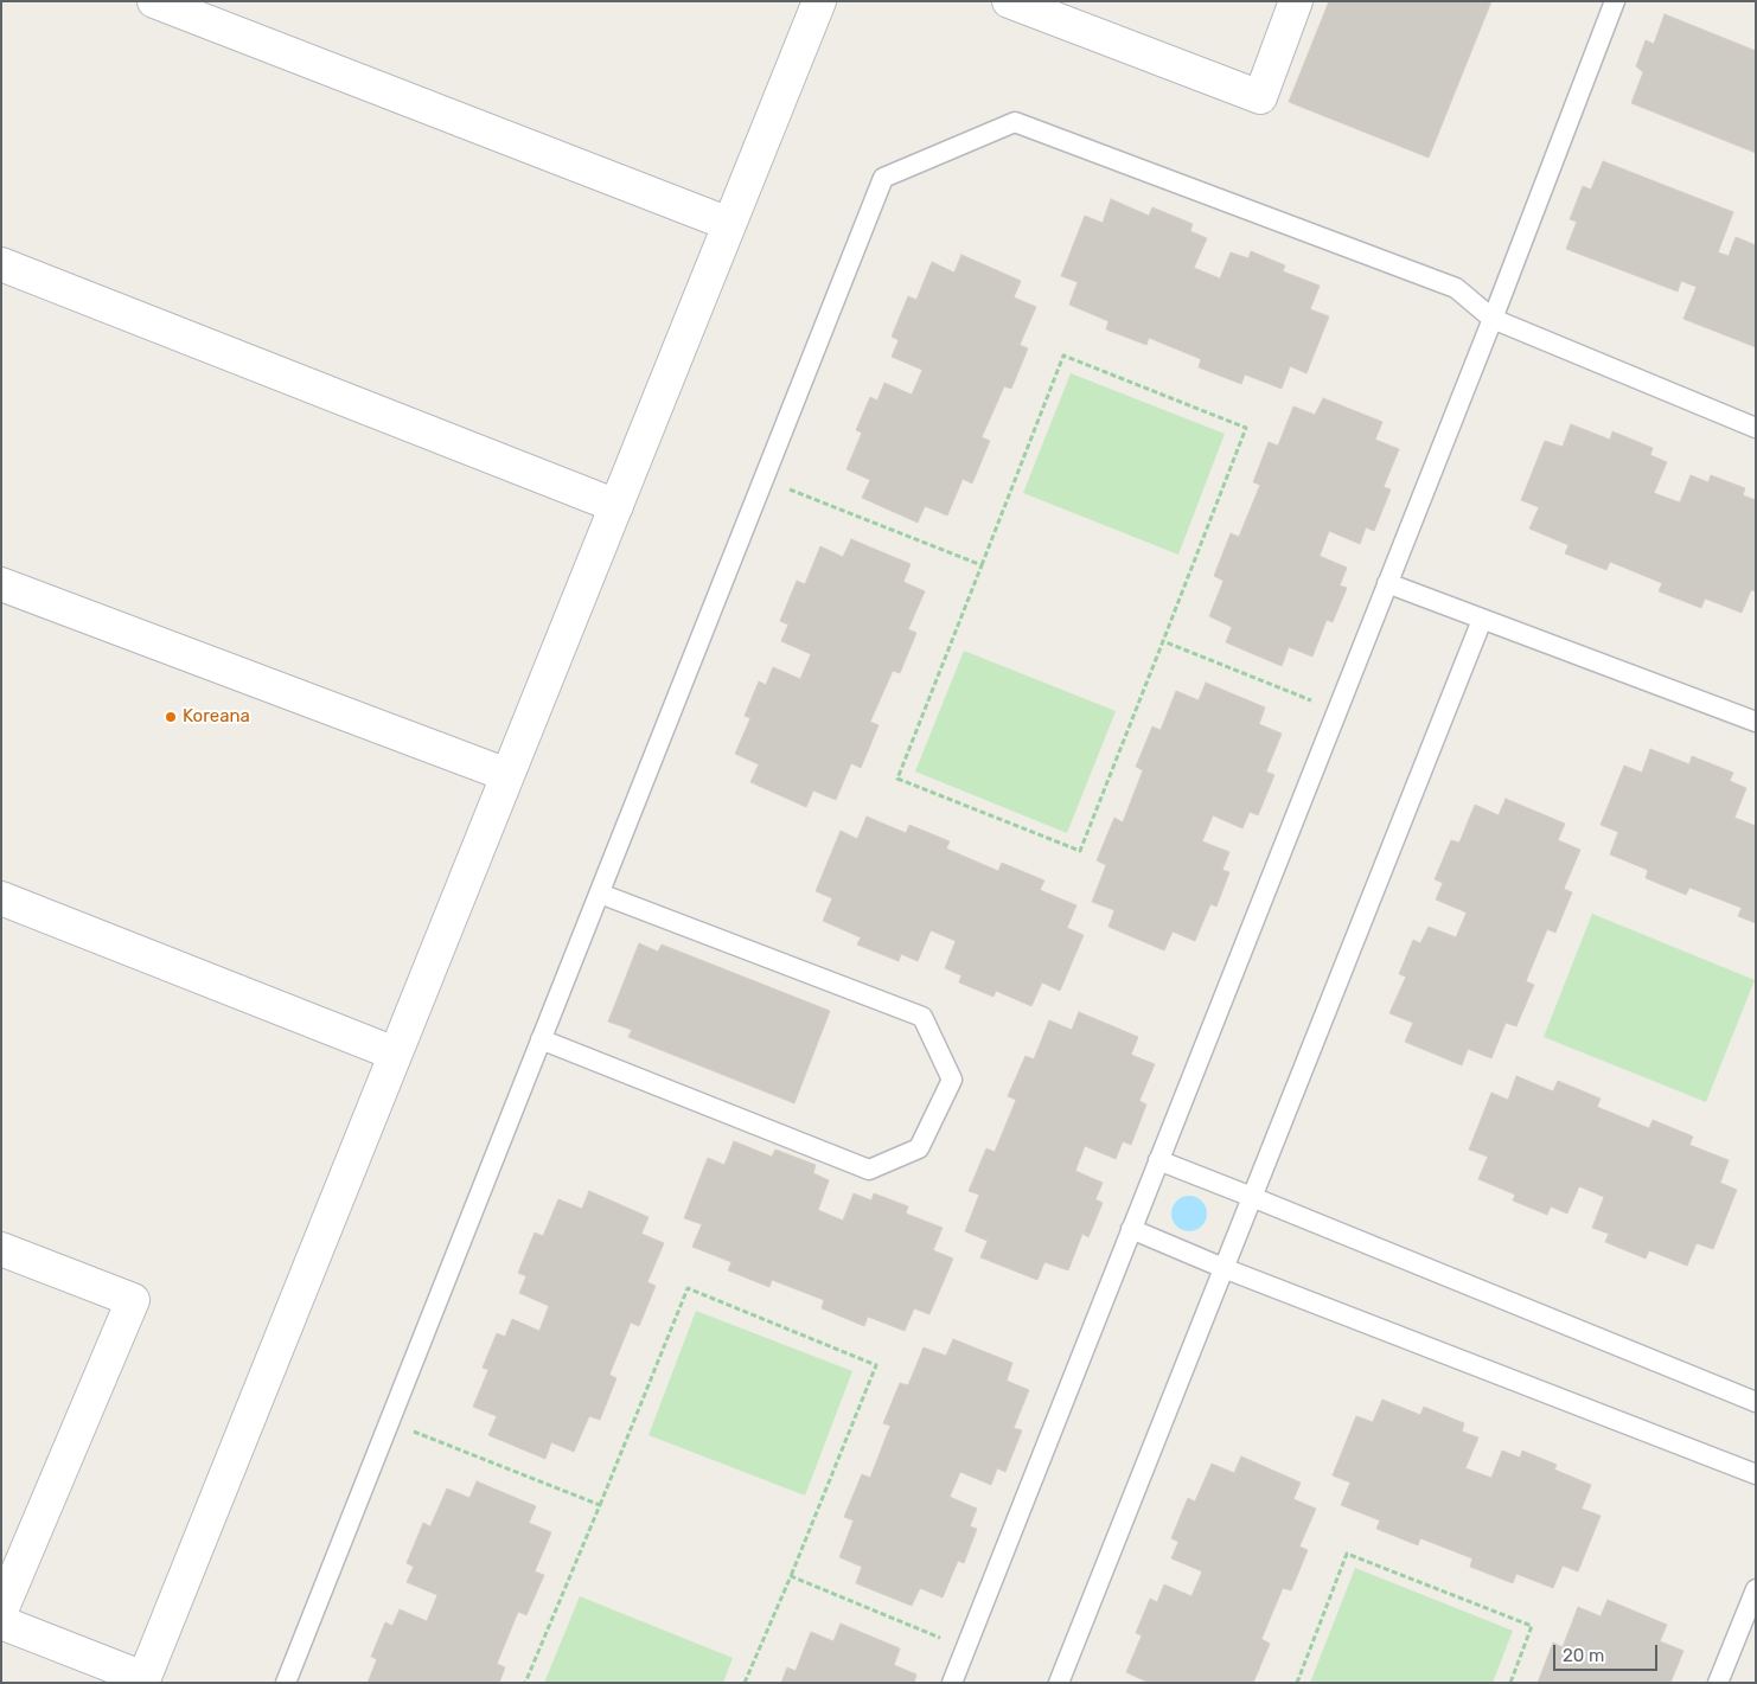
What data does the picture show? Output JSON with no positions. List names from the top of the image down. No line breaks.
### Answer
{"places":["Koreana"],"scale_bar":"20 m"}
